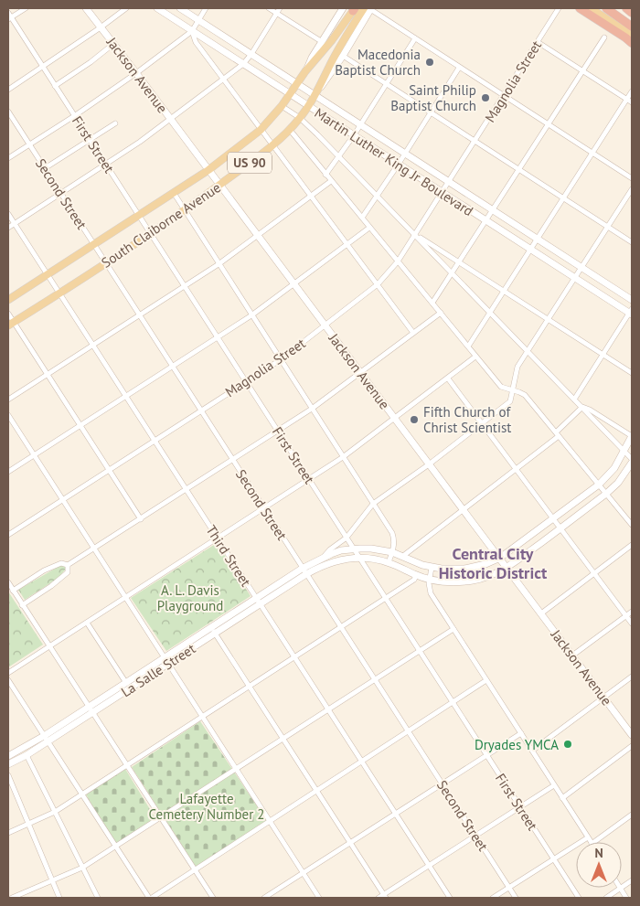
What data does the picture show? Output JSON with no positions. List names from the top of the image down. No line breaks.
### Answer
{"streets":{"main road":["US 90","South Claiborne Avenue"],"street":["Jackson Avenue","Magnolia Street","First Street","Martin Luther King Jr Boulevard","Second Street","Third Street","La Salle Street"]},"crossings":[["Jackson Avenue","Magnolia Street"],["Jackson Avenue","South Claiborne Avenue"],["Magnolia Street","First Street"],["Magnolia Street","Martin Luther King Jr Boulevard"],["Magnolia Street","Second Street"],["Magnolia Street","Third Street"],["First Street","South Claiborne Avenue"],["Martin Luther King Jr Boulevard","South Claiborne Avenue"],["Second Street","South Claiborne Avenue"],["Second Street","La Salle Street"],["South Claiborne Avenue","Third Street"],["Third Street","La Salle Street"]],"districts":["Central City Historic District"],"parks":["A. L. Davis Playground","Lafayette Cemetery Number 2"],"places":["Macedonia Baptist Church","Saint Philip Baptist Church","Fifth Church of Christ Scientist","Dryades YMCA"],"north":"top"}
